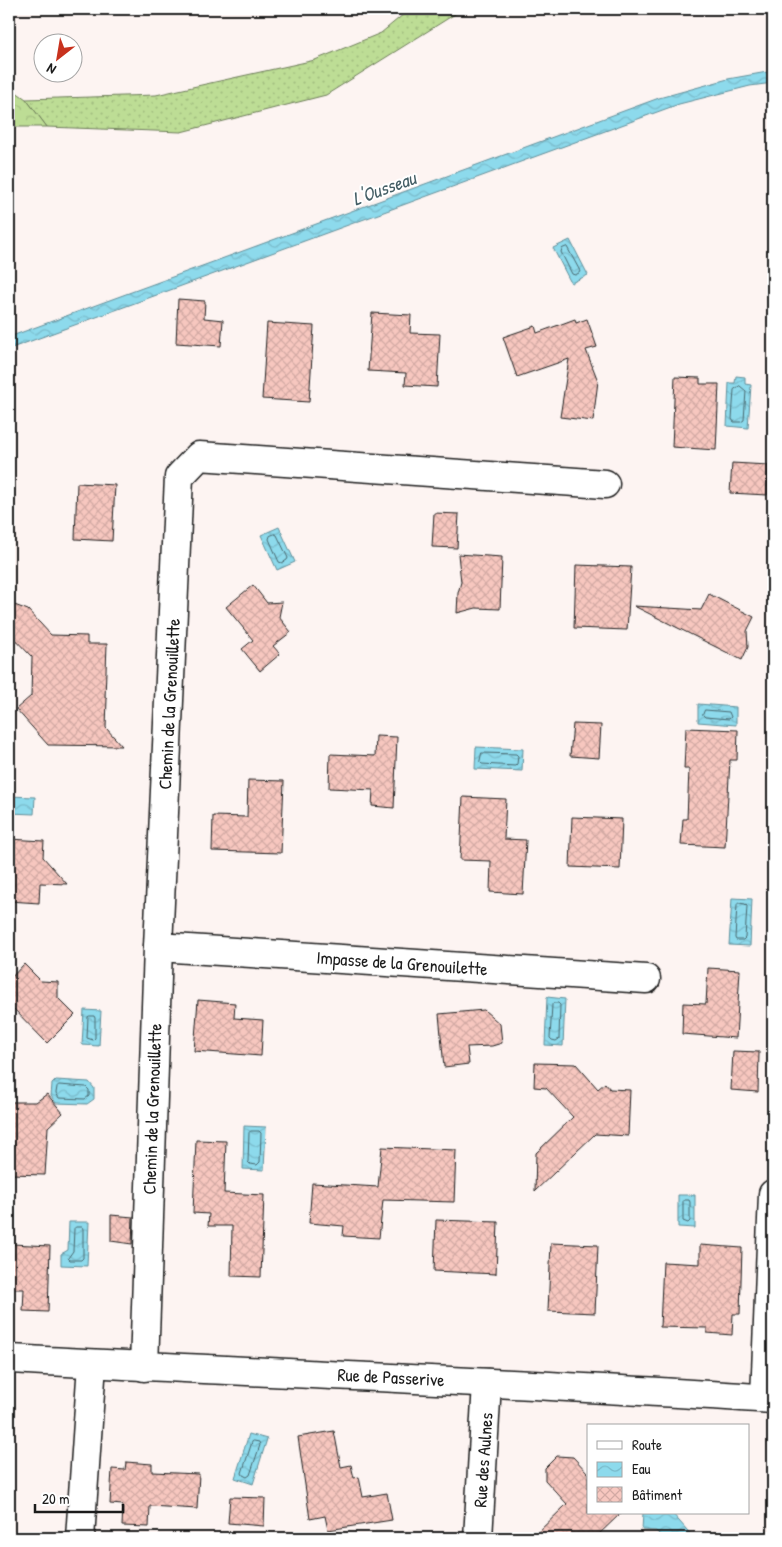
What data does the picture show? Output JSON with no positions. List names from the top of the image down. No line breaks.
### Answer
{"streets":{"street":["Chemin de la Grenouillette","Impasse de la Grenouilette","Rue de Passerive","Rue des Aulnes"]},"crossings":[["Chemin de la Grenouillette","Impasse de la Grenouilette"],["Chemin de la Grenouillette","Rue de Passerive"],["Rue de Passerive","Rue des Aulnes"]],"water":["L'Ousseau"],"legend":["Route","Eau","Bâtiment"],"scale_bar":"20 m","north":"bottom left"}
